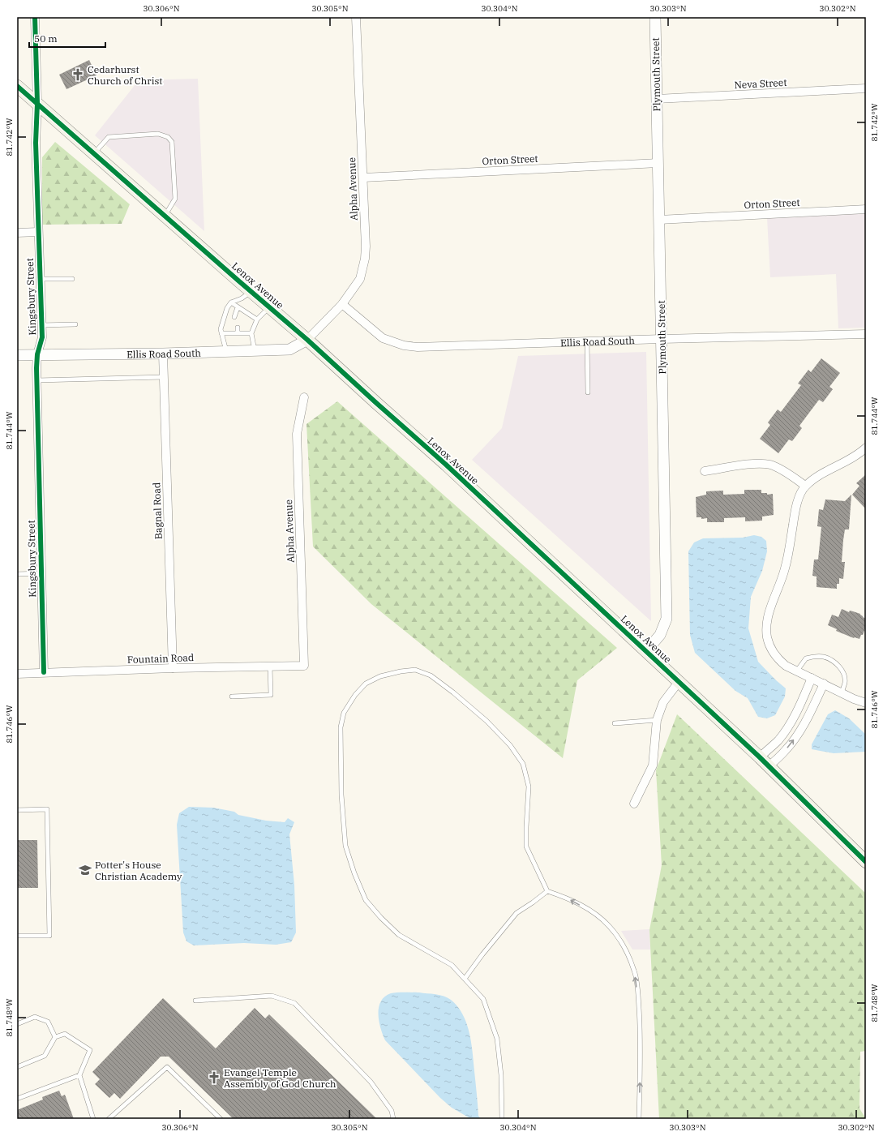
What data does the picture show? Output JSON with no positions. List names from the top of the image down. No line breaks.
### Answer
{"streets":{"main road":["Lenox Avenue"],"street":["Plymouth Street","Neva Street","Orton Street","Alpha Avenue","Kingsbury Street","Ellis Road South","Bagnal Road","Fountain Road"]},"crossings":[["Plymouth Street","Neva Street"],["Plymouth Street","Orton Street"],["Plymouth Street","Lenox Avenue"],["Plymouth Street","Ellis Road South"],["Orton Street","Alpha Avenue"],["Alpha Avenue","Lenox Avenue"],["Alpha Avenue","Ellis Road South"],["Alpha Avenue","Fountain Road"],["Lenox Avenue","Kingsbury Street"],["Lenox Avenue","Ellis Road South"],["Kingsbury Street","Ellis Road South"],["Kingsbury Street","Fountain Road"],["Ellis Road South","Bagnal Road"],["Bagnal Road","Fountain Road"]],"places":{"church":["Cedarhurst Church of Christ","Evangel Temple Assembly of God Church"],"school or university":["Potter's House Christian Academy"]},"scale_bar":"50 m","coordinates":["30.306°N","30.305°N","30.304°N","30.303°N","30.302°N","81.742°W","81.744°W","81.746°W","81.748°W"]}
